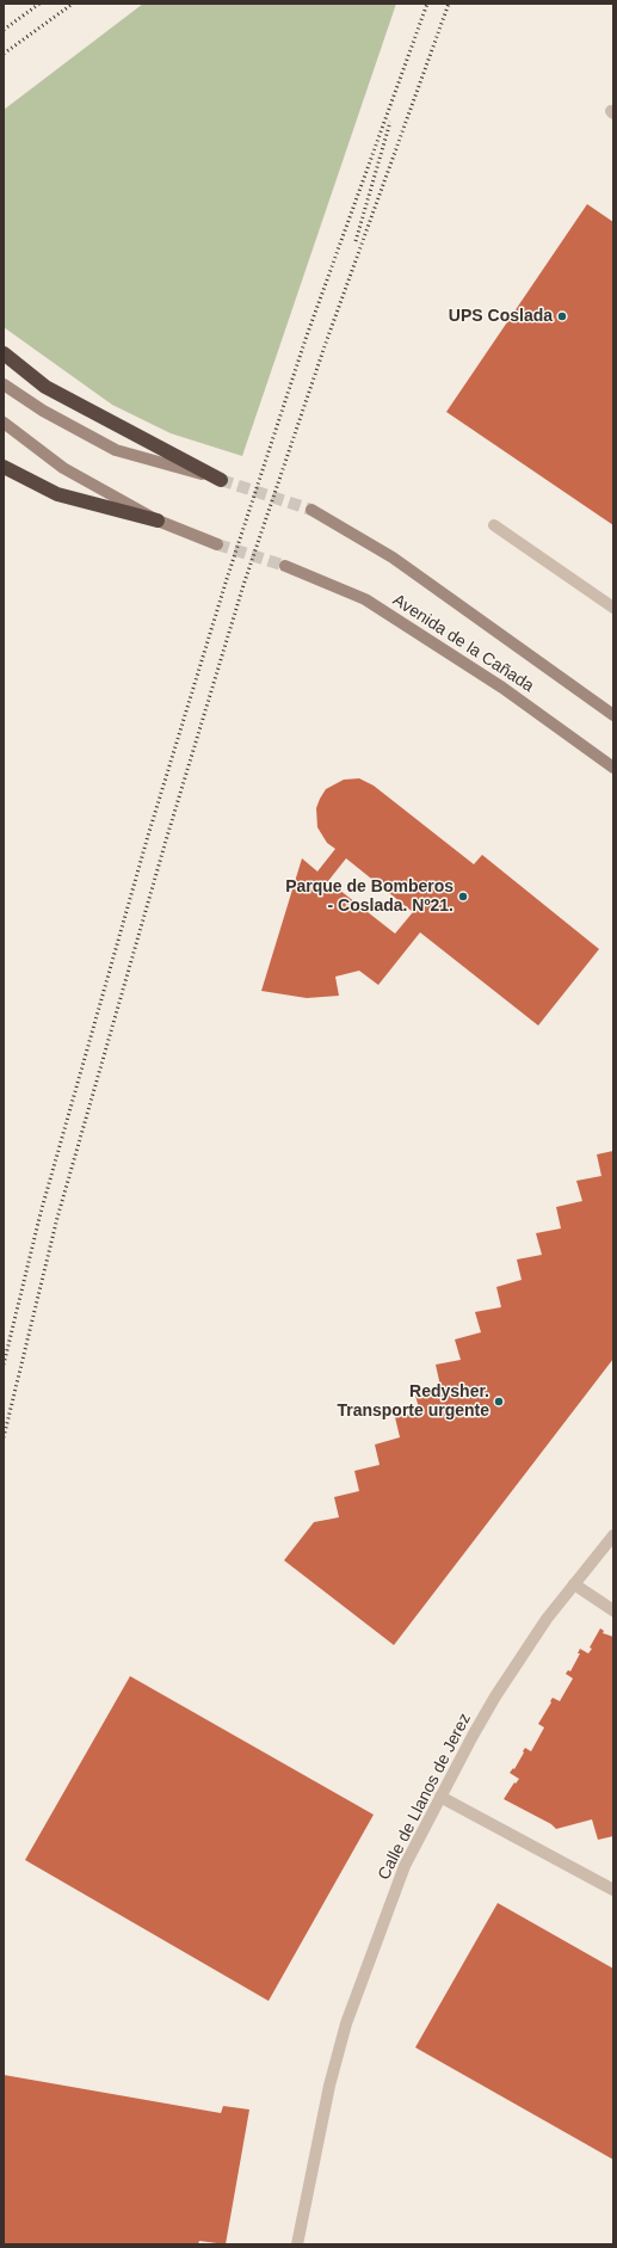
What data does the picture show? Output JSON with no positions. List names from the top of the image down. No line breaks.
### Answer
{"streets":{"street":["Avenida de la Cañada","Calle de Llanos de Jerez"]},"places":["UPS Coslada","Parque de Bomberos - Coslada. Nº21.","Redysher. Transporte urgente"]}
